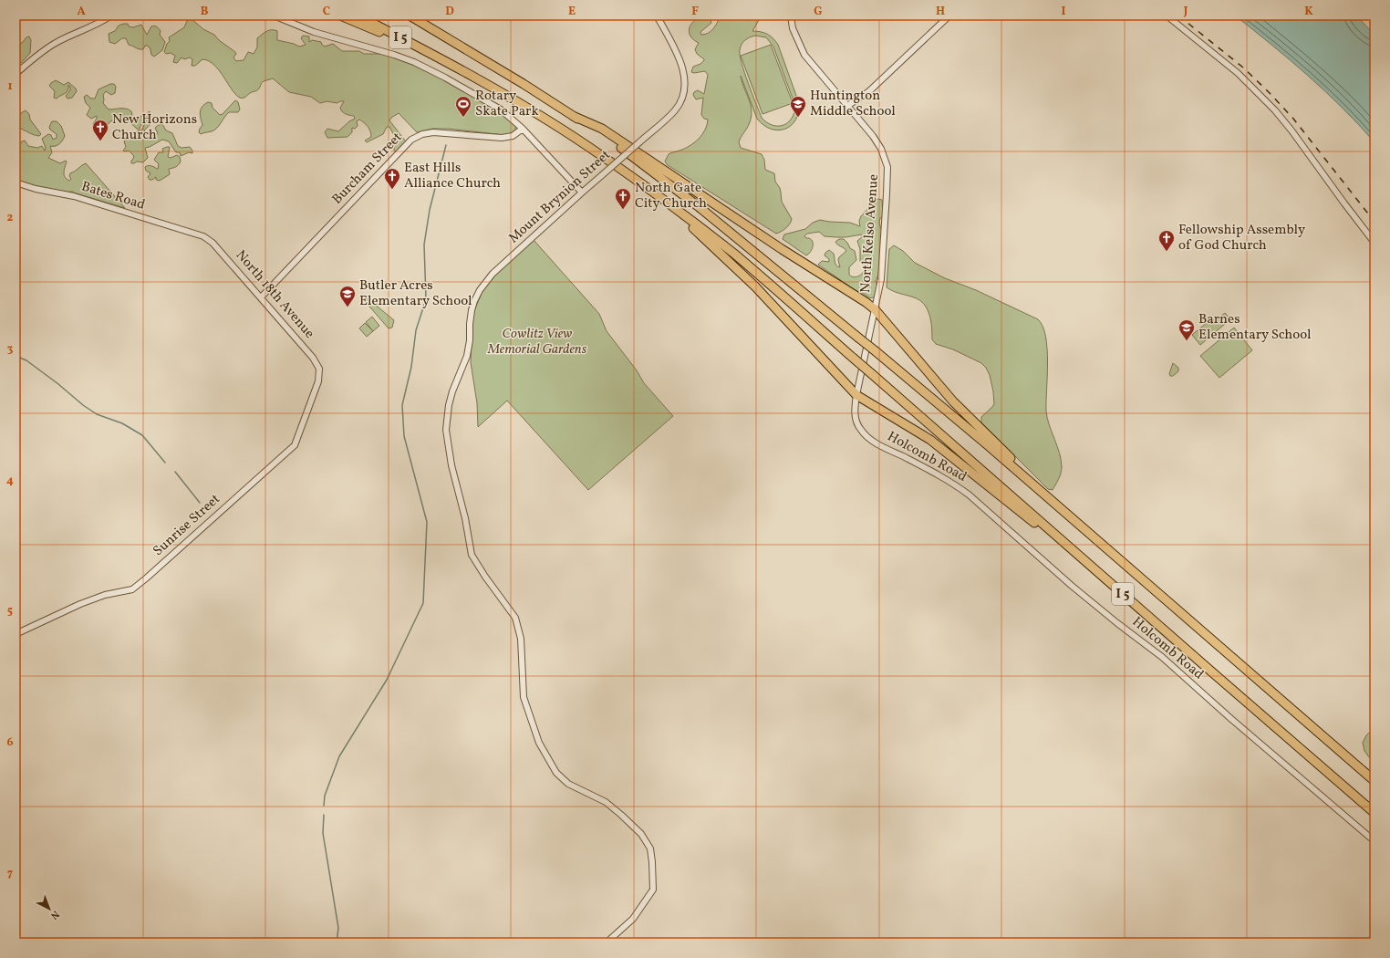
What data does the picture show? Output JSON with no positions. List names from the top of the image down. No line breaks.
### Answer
{"streets":{"highway":["I 5"],"street":["Burcham Street","Bates Road","Mount Brynion Street","North Kelso Avenue","North 18th Avenue","Holcomb Road","Sunrise Street"]},"crossings":[["Burcham Street","North 18th Avenue"],["Bates Road","North 18th Avenue"],["North Kelso Avenue","Holcomb Road"],["North 18th Avenue","Sunrise Street"]],"parks":["Cowlitz View Memorial Gardens"],"places":{"sports":["Rotary Skate Park"],"school or university":["Huntington Middle School","Butler Acres Elementary School","Barnes Elementary School"],"church":["New Horizons Church","East Hills Alliance Church","North Gate City Church","Fellowship Assembly of God Church"]},"north":"bottom right","grid":{"columns":["A","B","C","D","E","F","G","H","I","J","K"],"rows":["1","2","3","4","5","6","7"]}}
